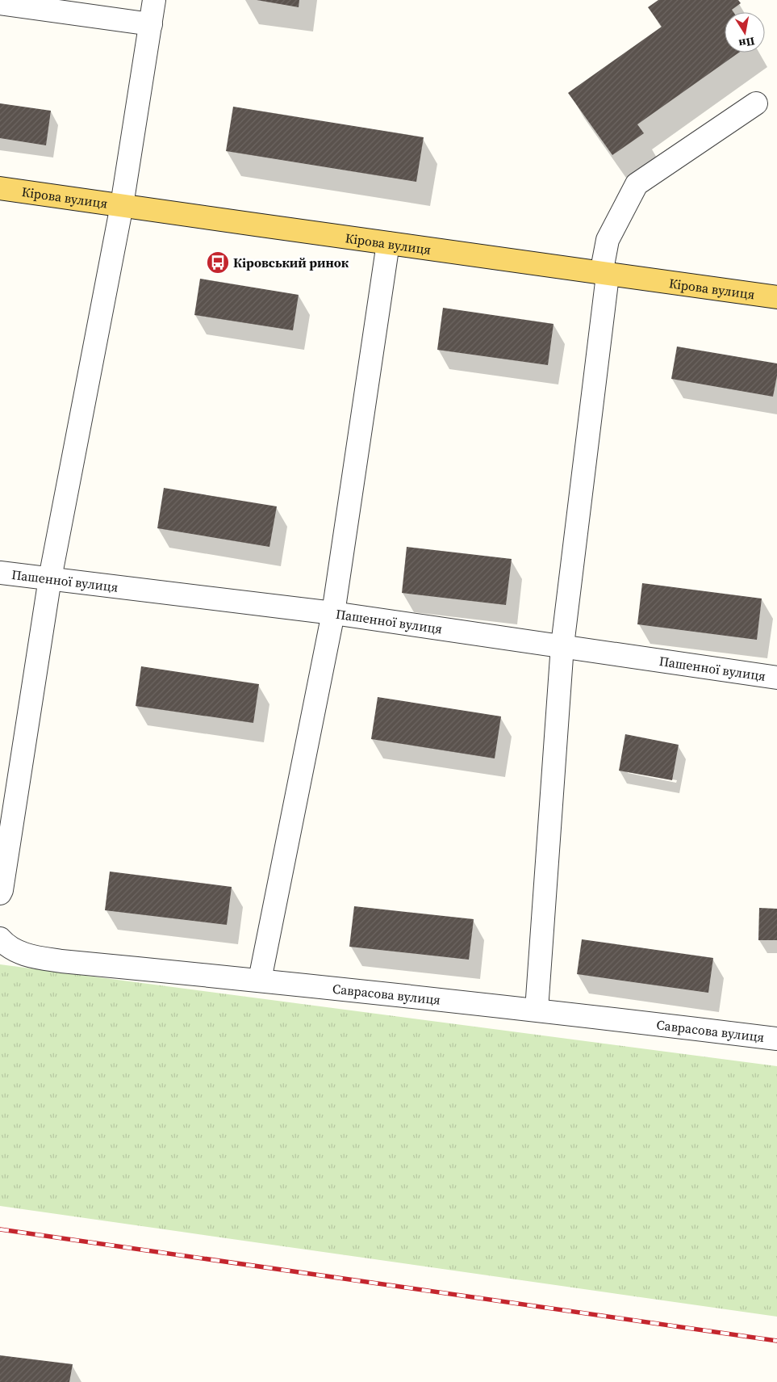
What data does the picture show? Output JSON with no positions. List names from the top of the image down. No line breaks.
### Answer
{"streets":{"main road":["Кірова вулиця"],"street":["Пашенної вулиця","Саврасова вулиця"]},"places":{"bus stop":["Кіровський ринок"]},"north":"bottom"}
